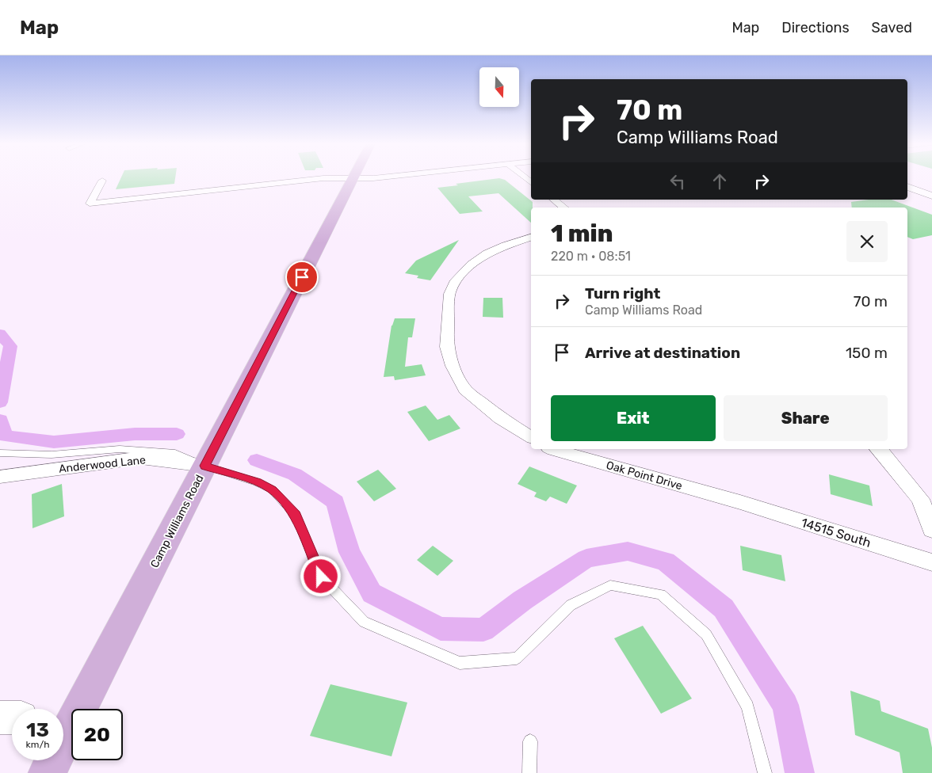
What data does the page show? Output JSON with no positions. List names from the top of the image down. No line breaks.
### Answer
{"streets":{"main road":["Camp Williams Road"],"street":["Anderwood Lane","Oak Point Drive","14515 South"]},"crossings":[["Anderwood Lane","Camp Williams Road"],["Oak Point Drive","14515 South"]],"north":"bottom","page":{"header":"Map","nav":["Map","Directions","Saved"],"turn":["70 m","Camp Williams Road"],"heading":["1 min","220 m · 08:51"],"list":[{"name":"Turn right","note":"Camp Williams Road","value":"70 m"},{"name":"Arrive at destination","value":"150 m"}],"buttons":["Exit","Share"],"speed":"13 km/h","limit":"20"}}
